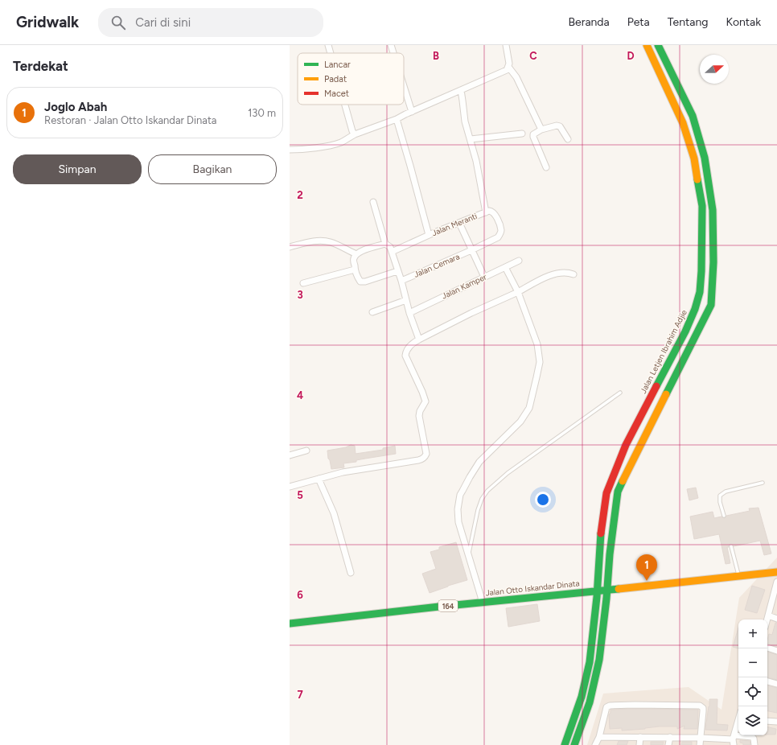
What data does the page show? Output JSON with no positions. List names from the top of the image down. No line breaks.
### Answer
{"streets":{"street":["Jalan Meranti","Jalan Cemara","Jalan Kamper","Jalan Letjen Ibrahim Adjie","Jalan Otto Iskandar Dinata","164"]},"crossings":[["Jalan Meranti","Jalan Cemara"],["Jalan Letjen Ibrahim Adjie","Jalan Otto Iskandar Dinata"]],"legend":["Lancar","Padat","Macet"],"north":"right","page":{"header":"Gridwalk","search":"Cari di sini","nav":["Beranda","Peta","Tentang","Kontak"],"heading":"Terdekat","list":[{"mark":"1","name":"Joglo Abah","note":"Restoran · Jalan Otto Iskandar Dinata","value":"130 m"}],"buttons":["Simpan","Bagikan"],"pins":"1","map_buttons":["+","−"]},"grid":{"columns":["B","C","D"],"rows":["2","3","4","5","6","7"]}}
